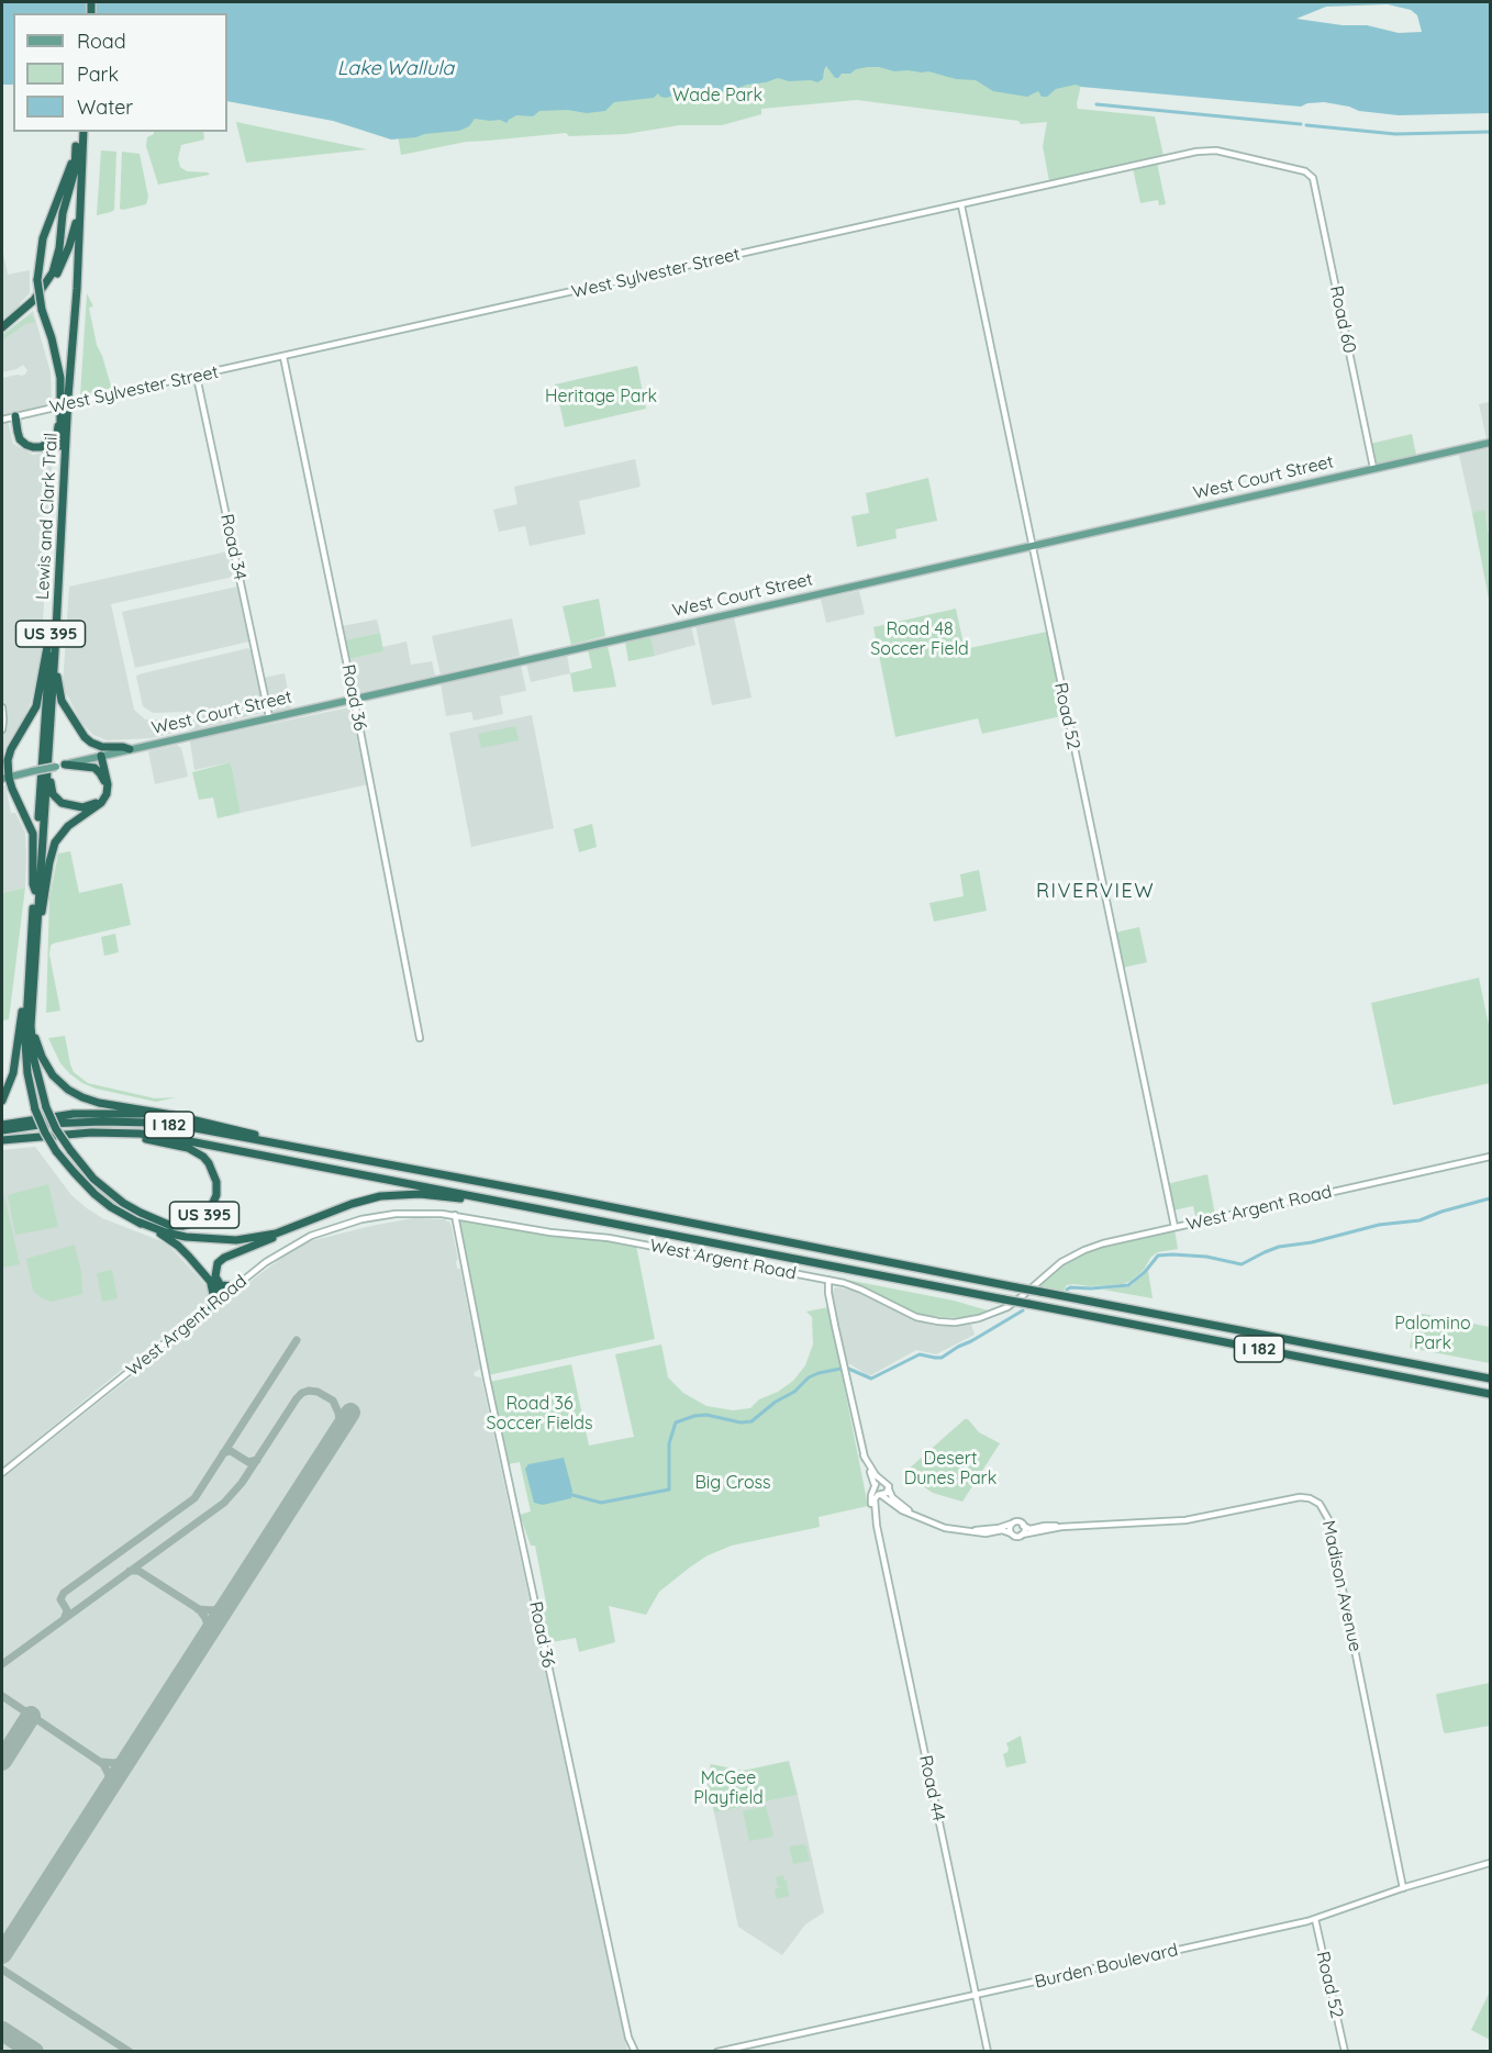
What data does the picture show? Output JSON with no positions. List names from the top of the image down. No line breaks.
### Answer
{"streets":{"highway":["Lewis and Clark Trail","US 395","I 182"],"main road":["West Court Street"],"street":["West Sylvester Street","Road 60","Road 34","Road 36","Road 52","West Argent Road","Madison Avenue","Road 44","Burden Boulevard"]},"crossings":[["West Sylvester Street","Road 60"],["West Sylvester Street","Road 34"],["West Sylvester Street","Road 36"],["West Sylvester Street","Road 52"],["Road 60","West Court Street"],["West Court Street","Road 34"],["West Court Street","Road 36"],["West Court Street","Road 52"],["Lewis and Clark Trail","US 395"],["US 395","I 182"],["Road 36","West Argent Road"],["Road 52","West Argent Road"],["Road 52","Burden Boulevard"],["West Argent Road","Road 44"],["Madison Avenue","Burden Boulevard"],["Road 44","Burden Boulevard"]],"districts":["RIVERVIEW"],"water":["Lake Wallula"],"parks":["Wade Park","Heritage Park","Road 48 Soccer Field","Palomino Park","Road 36 Soccer Fields","Desert Dunes Park","Big Cross","McGee Playfield"],"legend":["Road","Park","Water"]}
